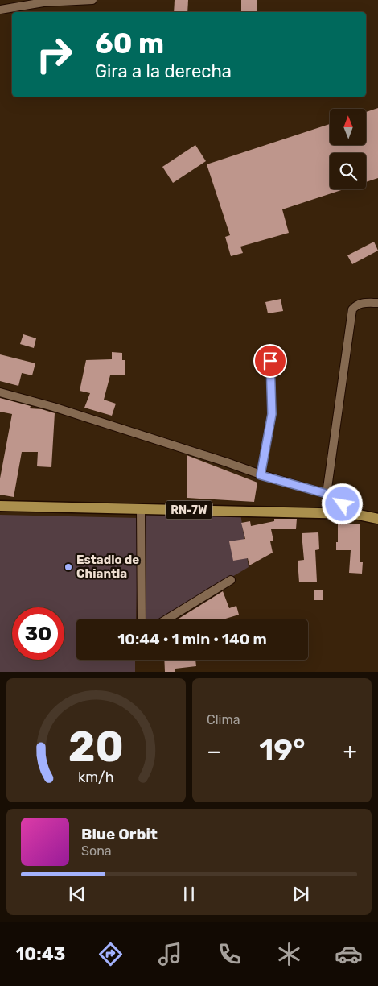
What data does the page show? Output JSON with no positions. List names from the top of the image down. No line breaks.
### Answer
{"streets":{"main road":["RN-7W"]},"places":["Estadio de Chiantla"],"north":"top","page":{"turn":["60 m","Gira a la derecha"],"limit":"30","trip":"10:44 · 1 min · 140 m","tile":"Clima","heat":["−","19°","+"],"song":["Blue Orbit","Sona"],"tabs":"10:43","gauge":["20","km/h"]}}
